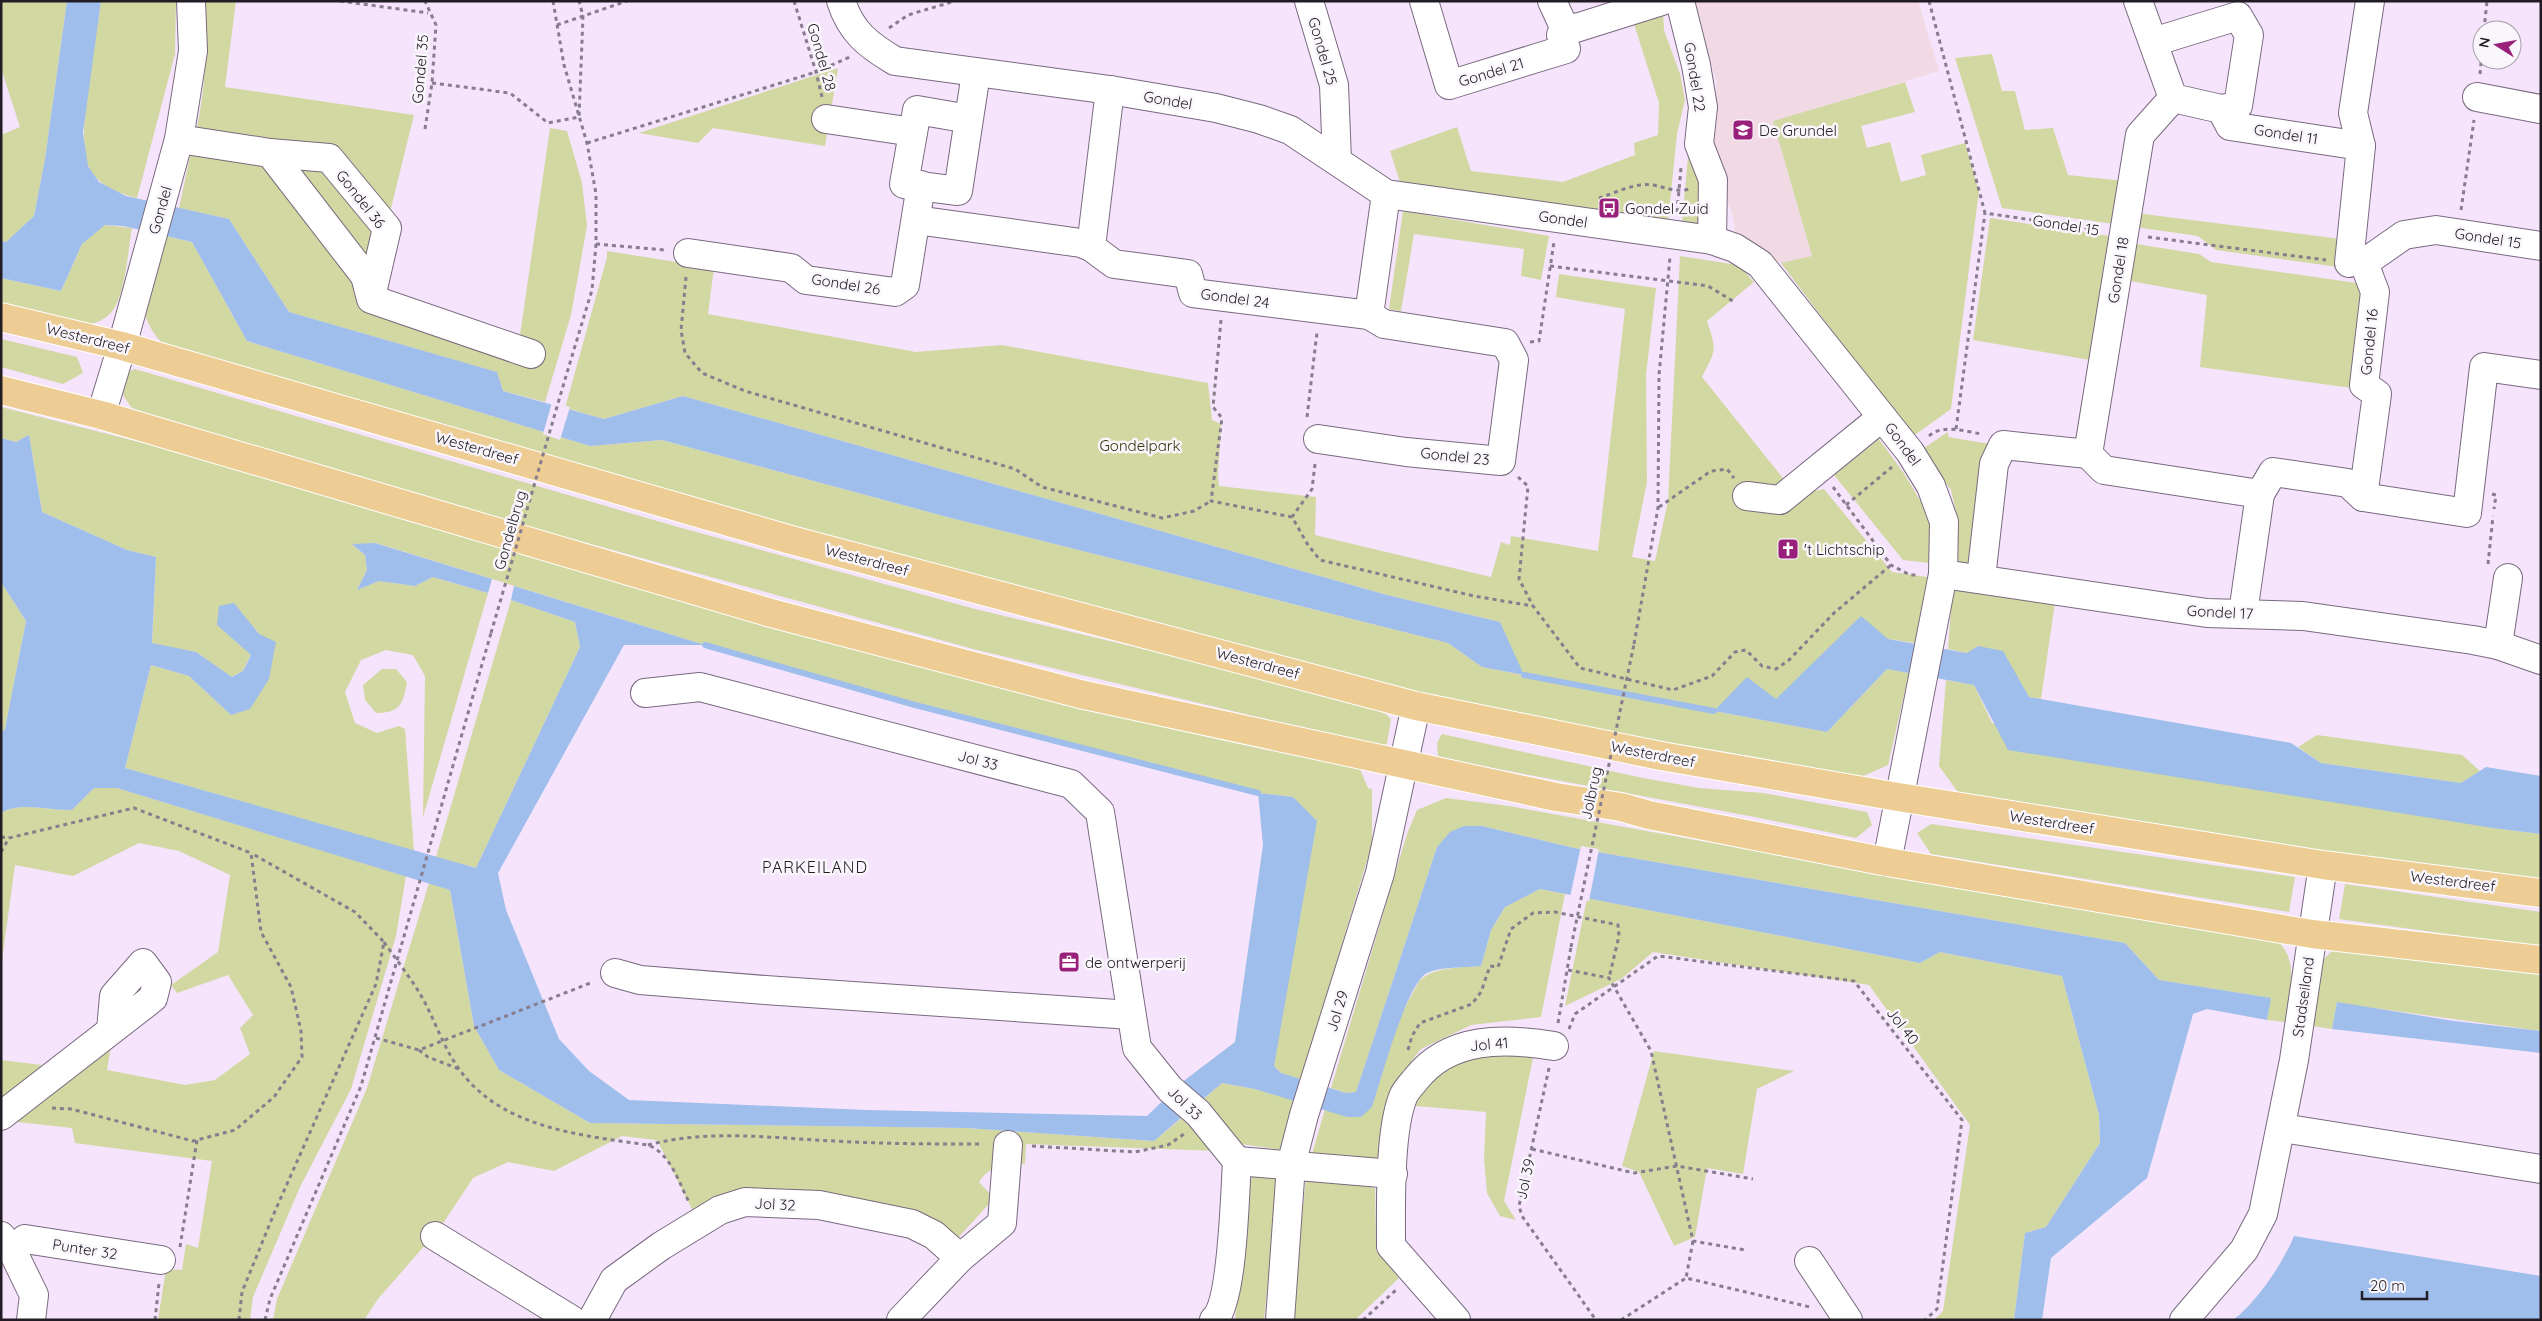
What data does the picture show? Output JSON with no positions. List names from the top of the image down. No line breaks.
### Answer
{"streets":{"main road":["Westerdreef"],"street":["Gondel 25","Gondel 21","Gondel 22","Gondel","Gondel 11","Gondel 36","Gondel 15","Gondel 18","Gondel 26","Gondel 24","Gondel 16","Gondel 23","Gondel 17","Jol 33","Stadseiland","Jol 29","Jol 41","Jol 32","Punter 32"],"path":["Gondel 28","Gondel 35","Gondelbrug","Jolbrug","Jol 40","Jol 39"]},"crossings":[["Gondel 25","Gondel"],["Gondel 22","Gondel"],["Gondel","Gondel 36"],["Gondel","Westerdreef"],["Gondel","Gondel 17"],["Gondel","Jolbrug"],["Gondel 15","Gondel 18"],["Gondel 15","Gondel 16"],["Gondel 26","Gondel 24"],["Westerdreef","Stadseiland"],["Westerdreef","Jol 29"],["Jolbrug","Jol 39"],["Jol 40","Jol 39"],["Jol 41","Jol 39"]],"districts":["PARKEILAND"],"parks":["Gondelpark"],"places":{"school or university":["De Grundel"],"bus stop":["Gondel Zuid"],"church":["'t Lichtschip"],"office":["de ontwerperij"]},"scale_bar":"20 m","north":"left"}
